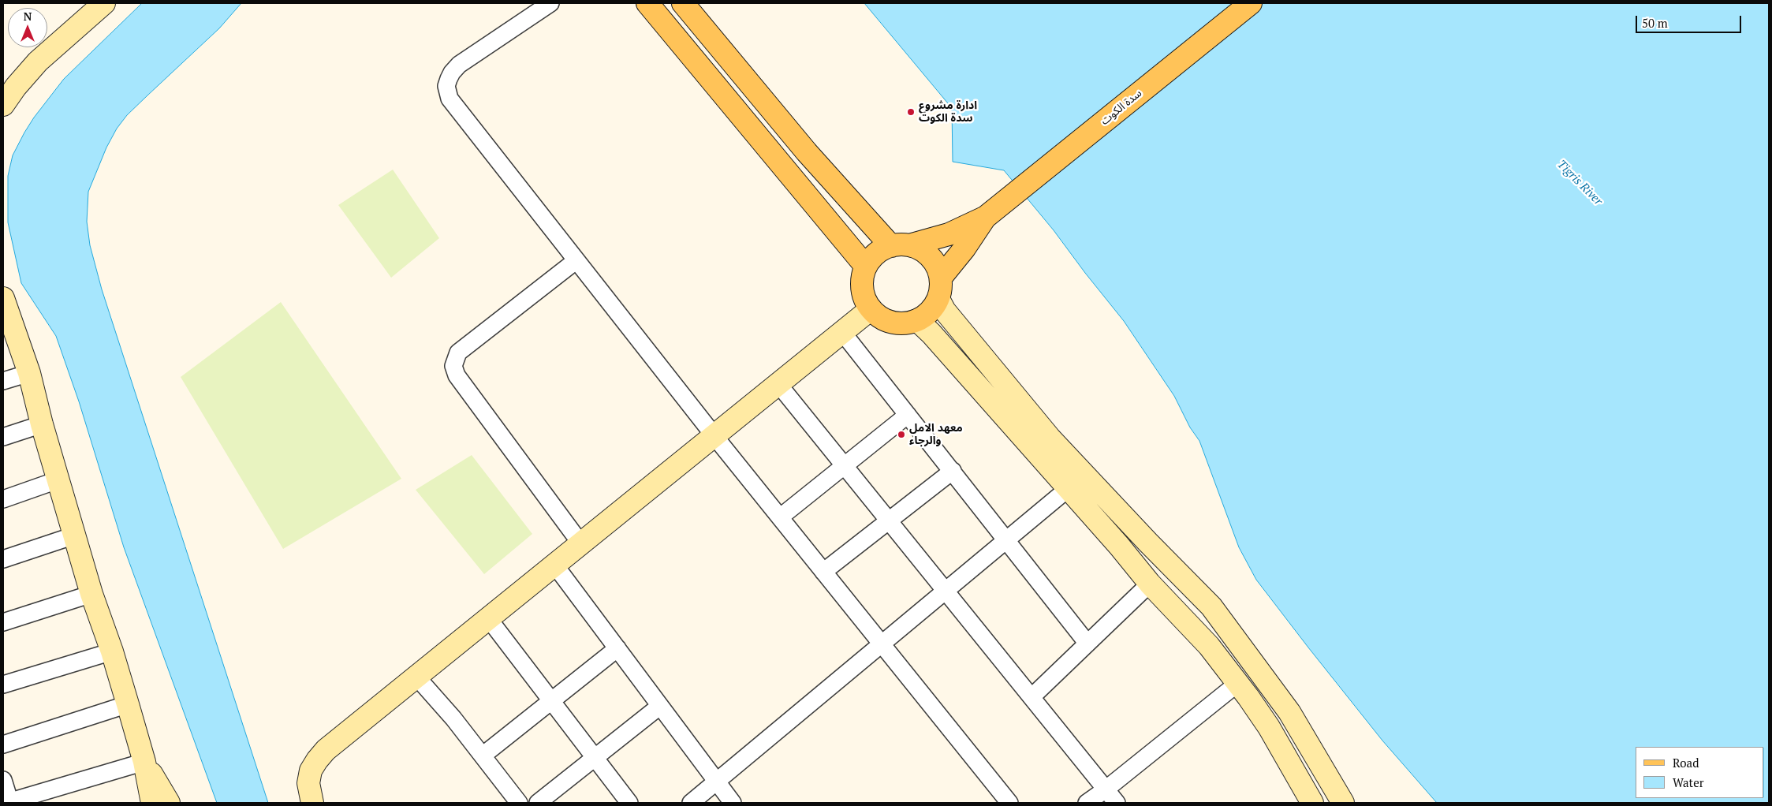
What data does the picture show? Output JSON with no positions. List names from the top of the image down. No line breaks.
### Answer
{"streets":{"main road":["سدة الكوت"]},"water":["Tigris River"],"places":["ادارة مشروع سدة الكوت","معهد الامل والرجاء"],"legend":["Road","Water"],"scale_bar":"50 m","north":"top"}
